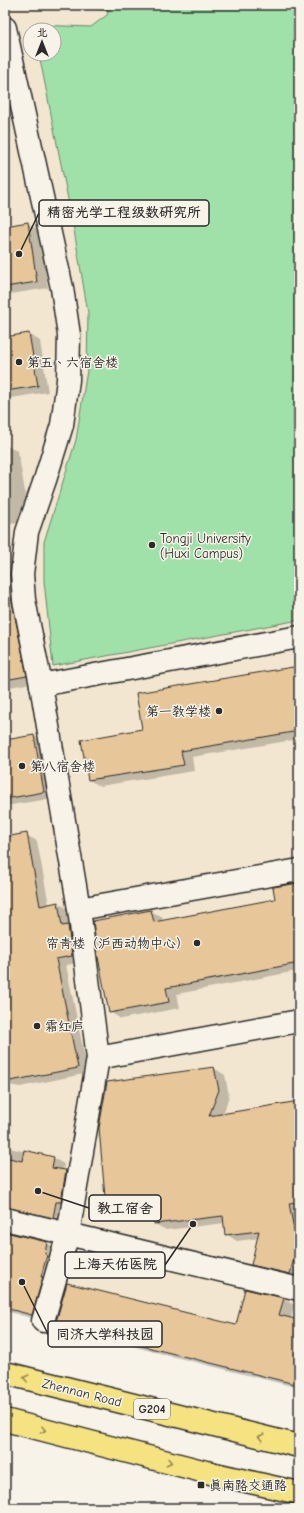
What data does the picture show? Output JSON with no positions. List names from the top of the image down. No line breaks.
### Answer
{"streets":{"main road":["Zhennan Road","G204"]},"places":{"other":["精密光学工程级数研究所","第五、六宿舍楼","Tongji University (Huxi Campus)","第一教学楼","第八宿舍楼","帘青楼（沪西动物中心）","霜红庐","教工宿舍","上海天佑医院","同济大学科技园"],"transit":["真南路交通路"]},"north":"top"}
